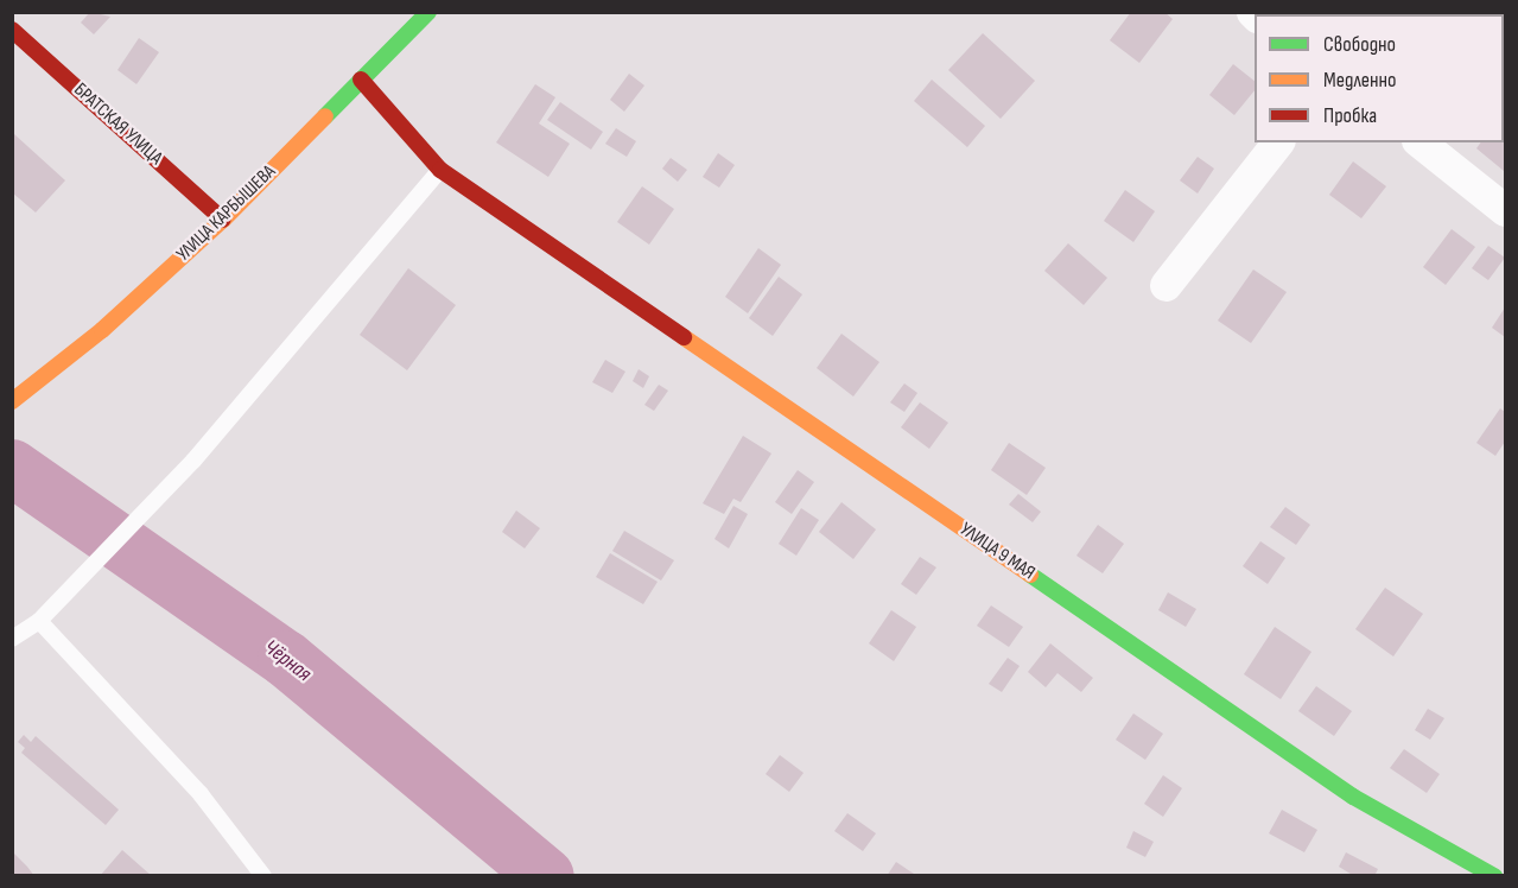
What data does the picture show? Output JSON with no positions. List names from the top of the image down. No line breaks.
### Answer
{"streets":{"street":["БРАТСКАЯ УЛИЦА","УЛИЦА КАРБЫШЕВА","УЛИЦА 9 МАЯ"]},"crossings":[["БРАТСКАЯ УЛИЦА","УЛИЦА КАРБЫШЕВА"],["УЛИЦА КАРБЫШЕВА","УЛИЦА 9 МАЯ"]],"water":["Чёрная"],"legend":["Свободно","Медленно","Пробка"]}
